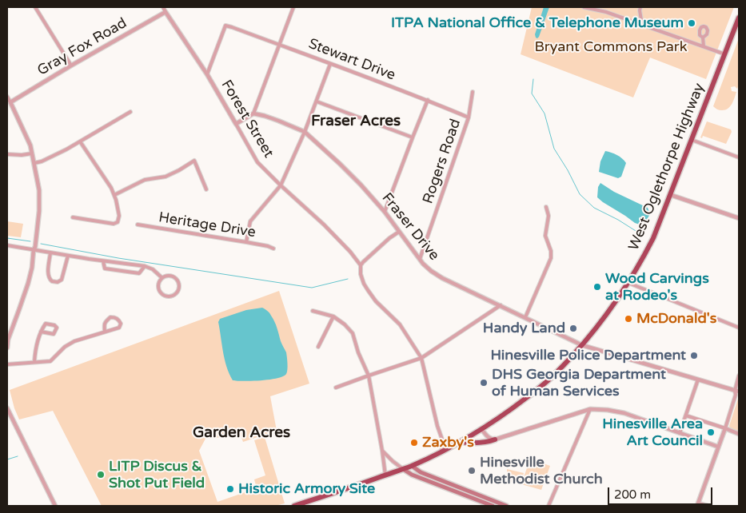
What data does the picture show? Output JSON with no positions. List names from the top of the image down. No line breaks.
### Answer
{"streets":{"highway":["West Oglethorpe Highway"],"street":["Gray Fox Road","Stewart Drive","Forest Street","Rogers Road","Heritage Drive","Fraser Drive"]},"crossings":[["Gray Fox Road","Forest Street"],["Stewart Drive","Forest Street"],["Stewart Drive","Rogers Road"],["Rogers Road","Fraser Drive"],["West Oglethorpe Highway","Fraser Drive"]],"districts":["Fraser Acres","Garden Acres"],"parks":["Bryant Commons Park"],"places":["ITPA National Office & Telephone Museum","Wood Carvings at Rodeo's","McDonald's","Handy Land","Hinesville Police Department","DHS Georgia Department of Human Services","Hinesville Area Art Council","Zaxby's","Hinesville Methodist Church","LITP Discus & Shot Put Field","Historic Armory Site"],"scale_bar":"200 m"}
